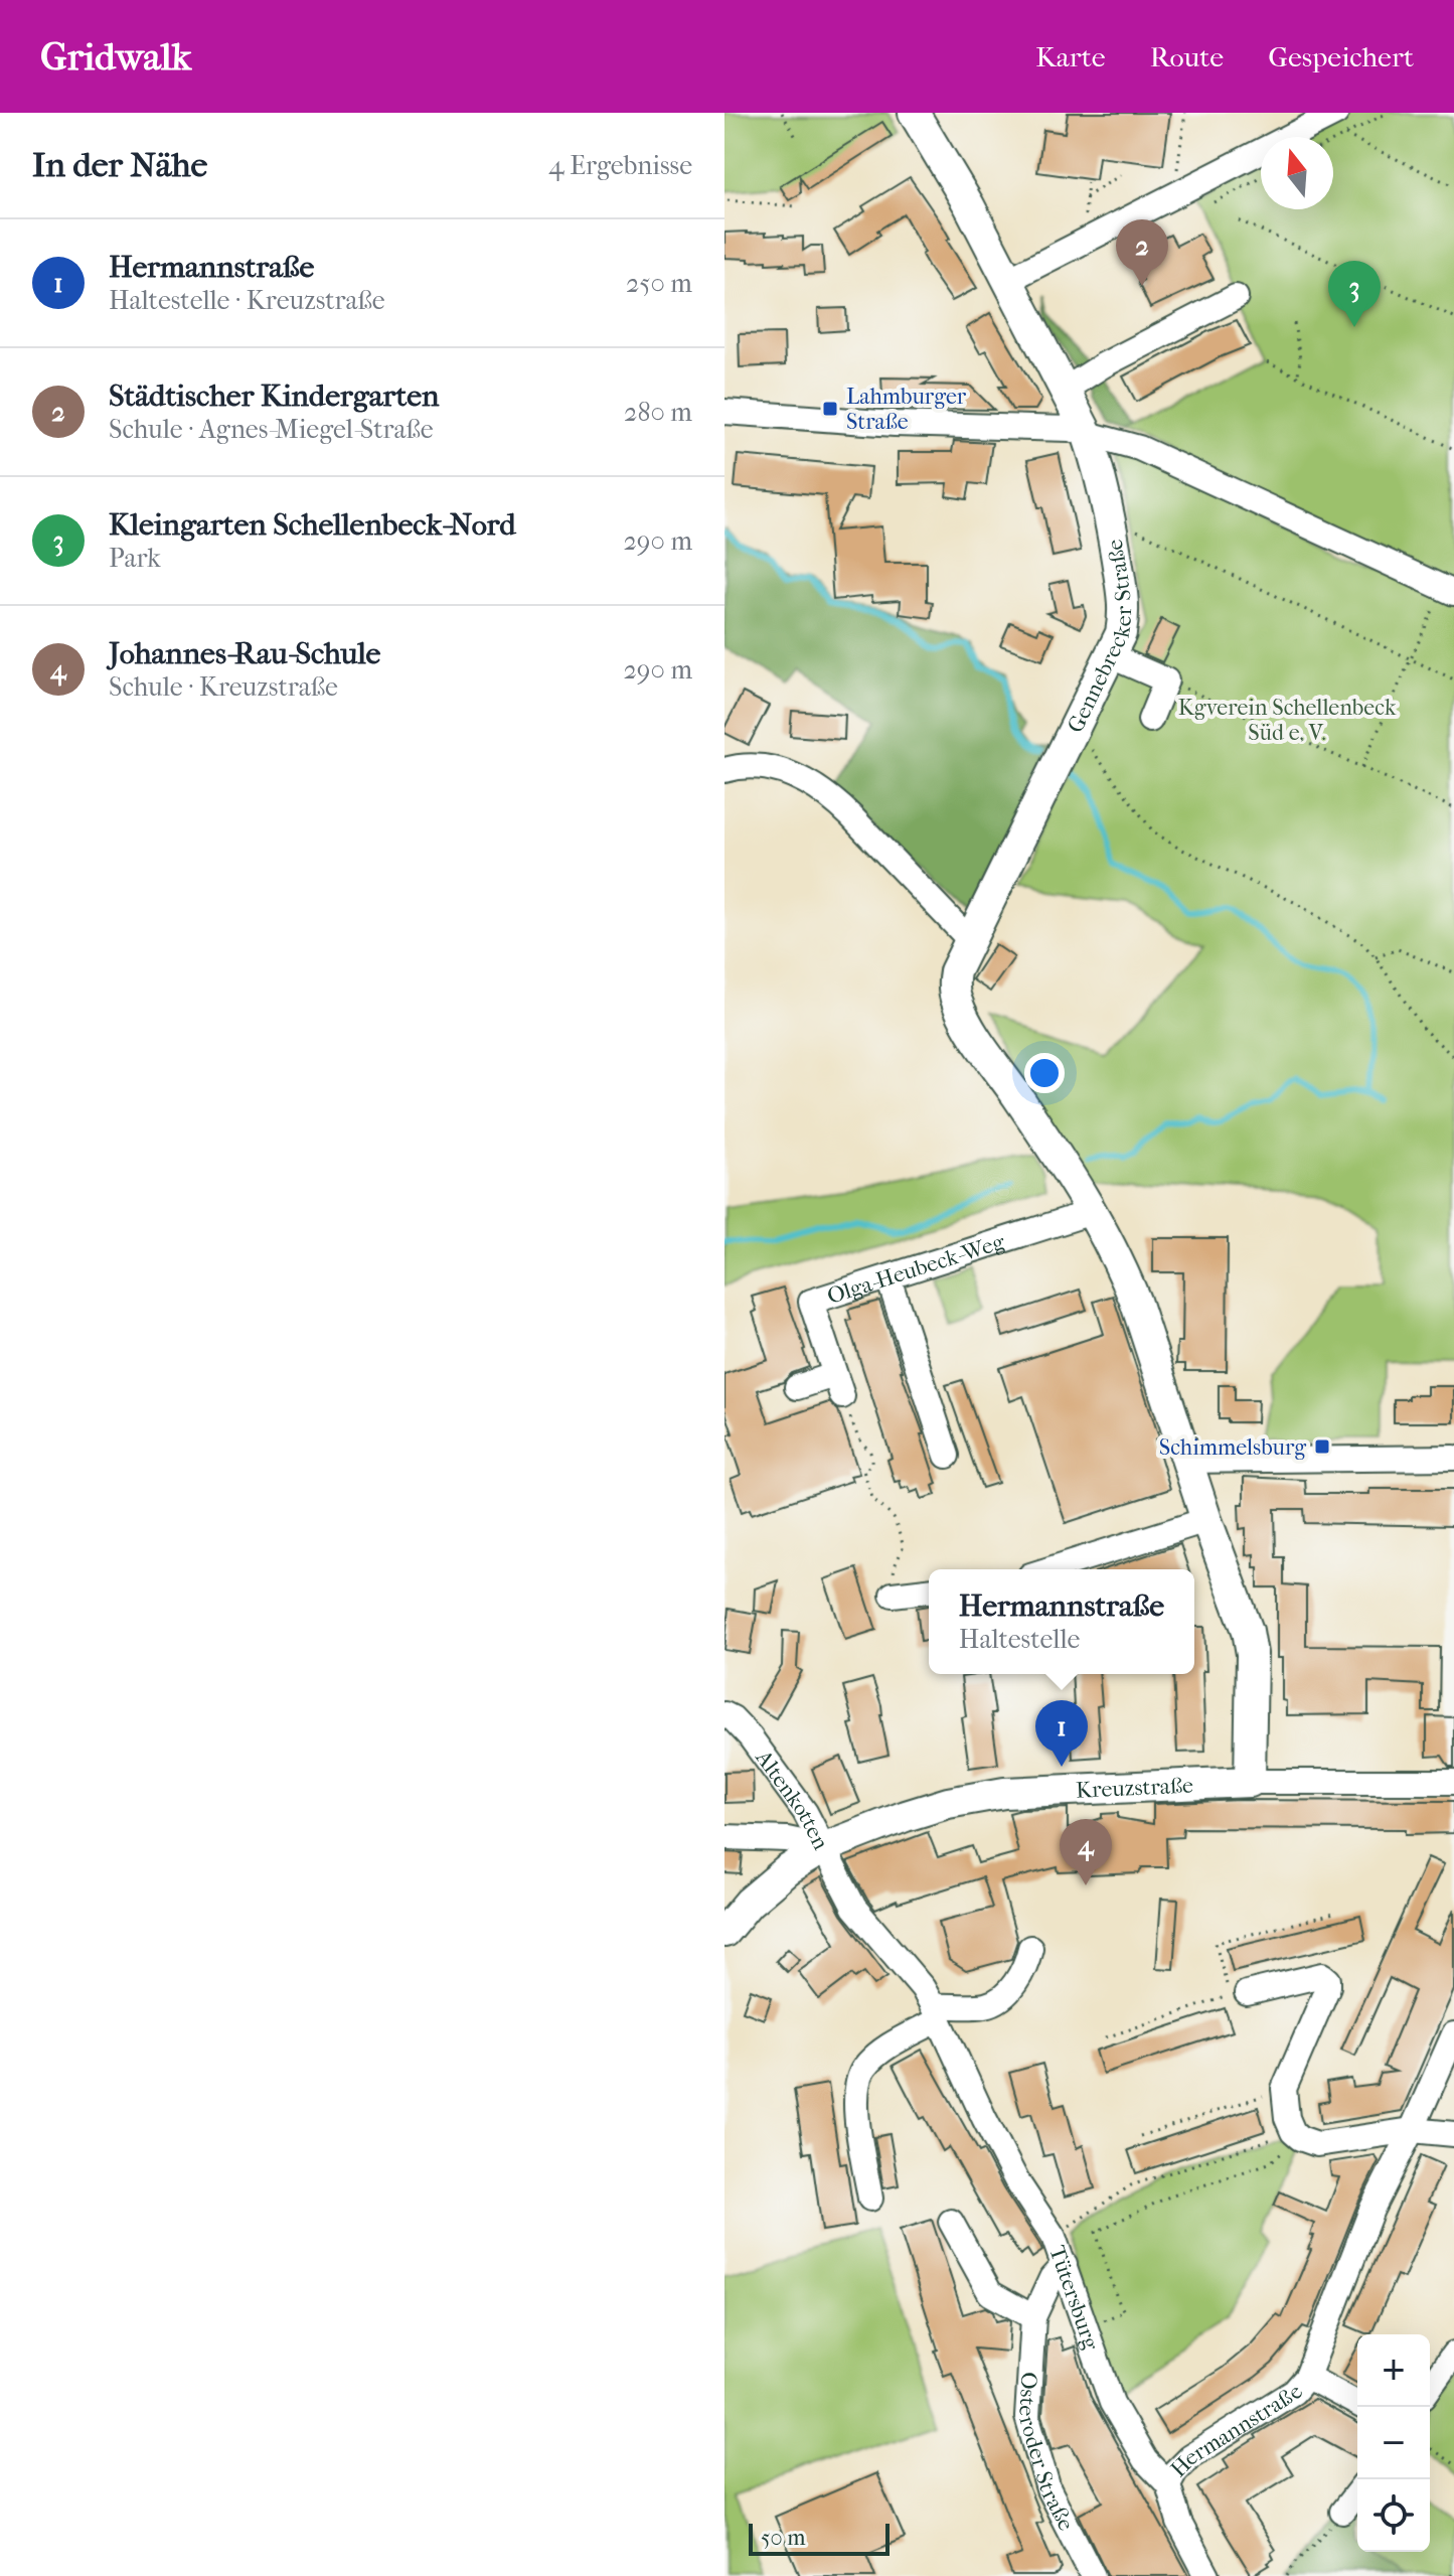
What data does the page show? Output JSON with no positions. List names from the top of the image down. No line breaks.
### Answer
{"streets":{"main road":["Gennebrecker Straße","Kreuzstraße"],"street":["Olga-Heubeck-Weg","Altenkotten","Tütersburg","Hermannstraße","Osteroder Straße"]},"crossings":[["Gennebrecker Straße","Olga-Heubeck-Weg"],["Gennebrecker Straße","Kreuzstraße"],["Kreuzstraße","Altenkotten"],["Kreuzstraße","Tütersburg"],["Altenkotten","Tütersburg"],["Tütersburg","Hermannstraße"],["Tütersburg","Osteroder Straße"]],"parks":["Kgverein Schellenbeck Süd e. V."],"places":{"transit":["Lahmburger Straße","Schimmelsburg"]},"scale_bar":"50 m","north":"top","page":{"header":"Gridwalk","nav":["Karte","Route","Gespeichert"],"heading":["In der Nähe","4 Ergebnisse"],"list":[{"mark":"1","name":"Hermannstraße","note":"Haltestelle · Kreuzstraße","value":"250 m"},{"mark":"2","name":"Städtischer Kindergarten","note":"Schule · Agnes-Miegel-Straße","value":"280 m"},{"mark":"3","name":"Kleingarten Schellenbeck-Nord","note":"Park","value":"290 m"},{"mark":"4","name":"Johannes-Rau-Schule","note":"Schule · Kreuzstraße","value":"290 m"}],"pins":["2","3","1","4"],"popup":["Hermannstraße","Haltestelle"],"map_buttons":["+","−"],"scale":"50 m"}}
